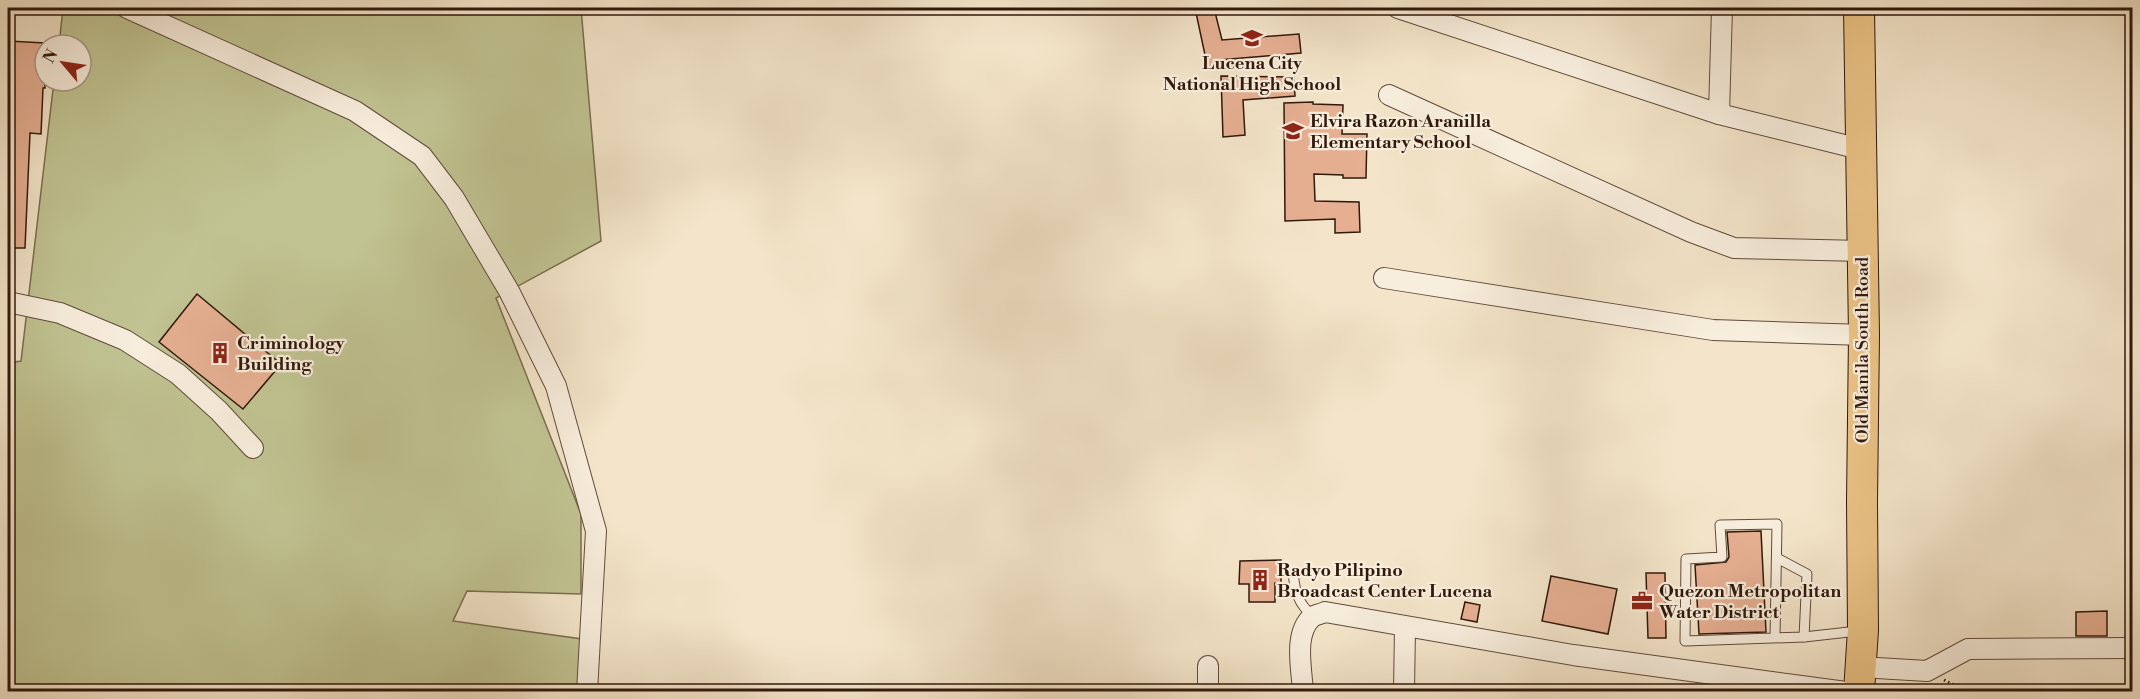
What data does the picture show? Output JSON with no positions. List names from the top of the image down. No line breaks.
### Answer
{"streets":{"main road":["Old Manila South Road"]},"places":{"school or university":["Lucena City National High School","Elvira Razon Aranilla Elementary School"],"building":["Criminology Building","Radyo Pilipino Broadcast Center Lucena"],"office":["Quezon Metropolitan Water District"]},"north":"top left"}
